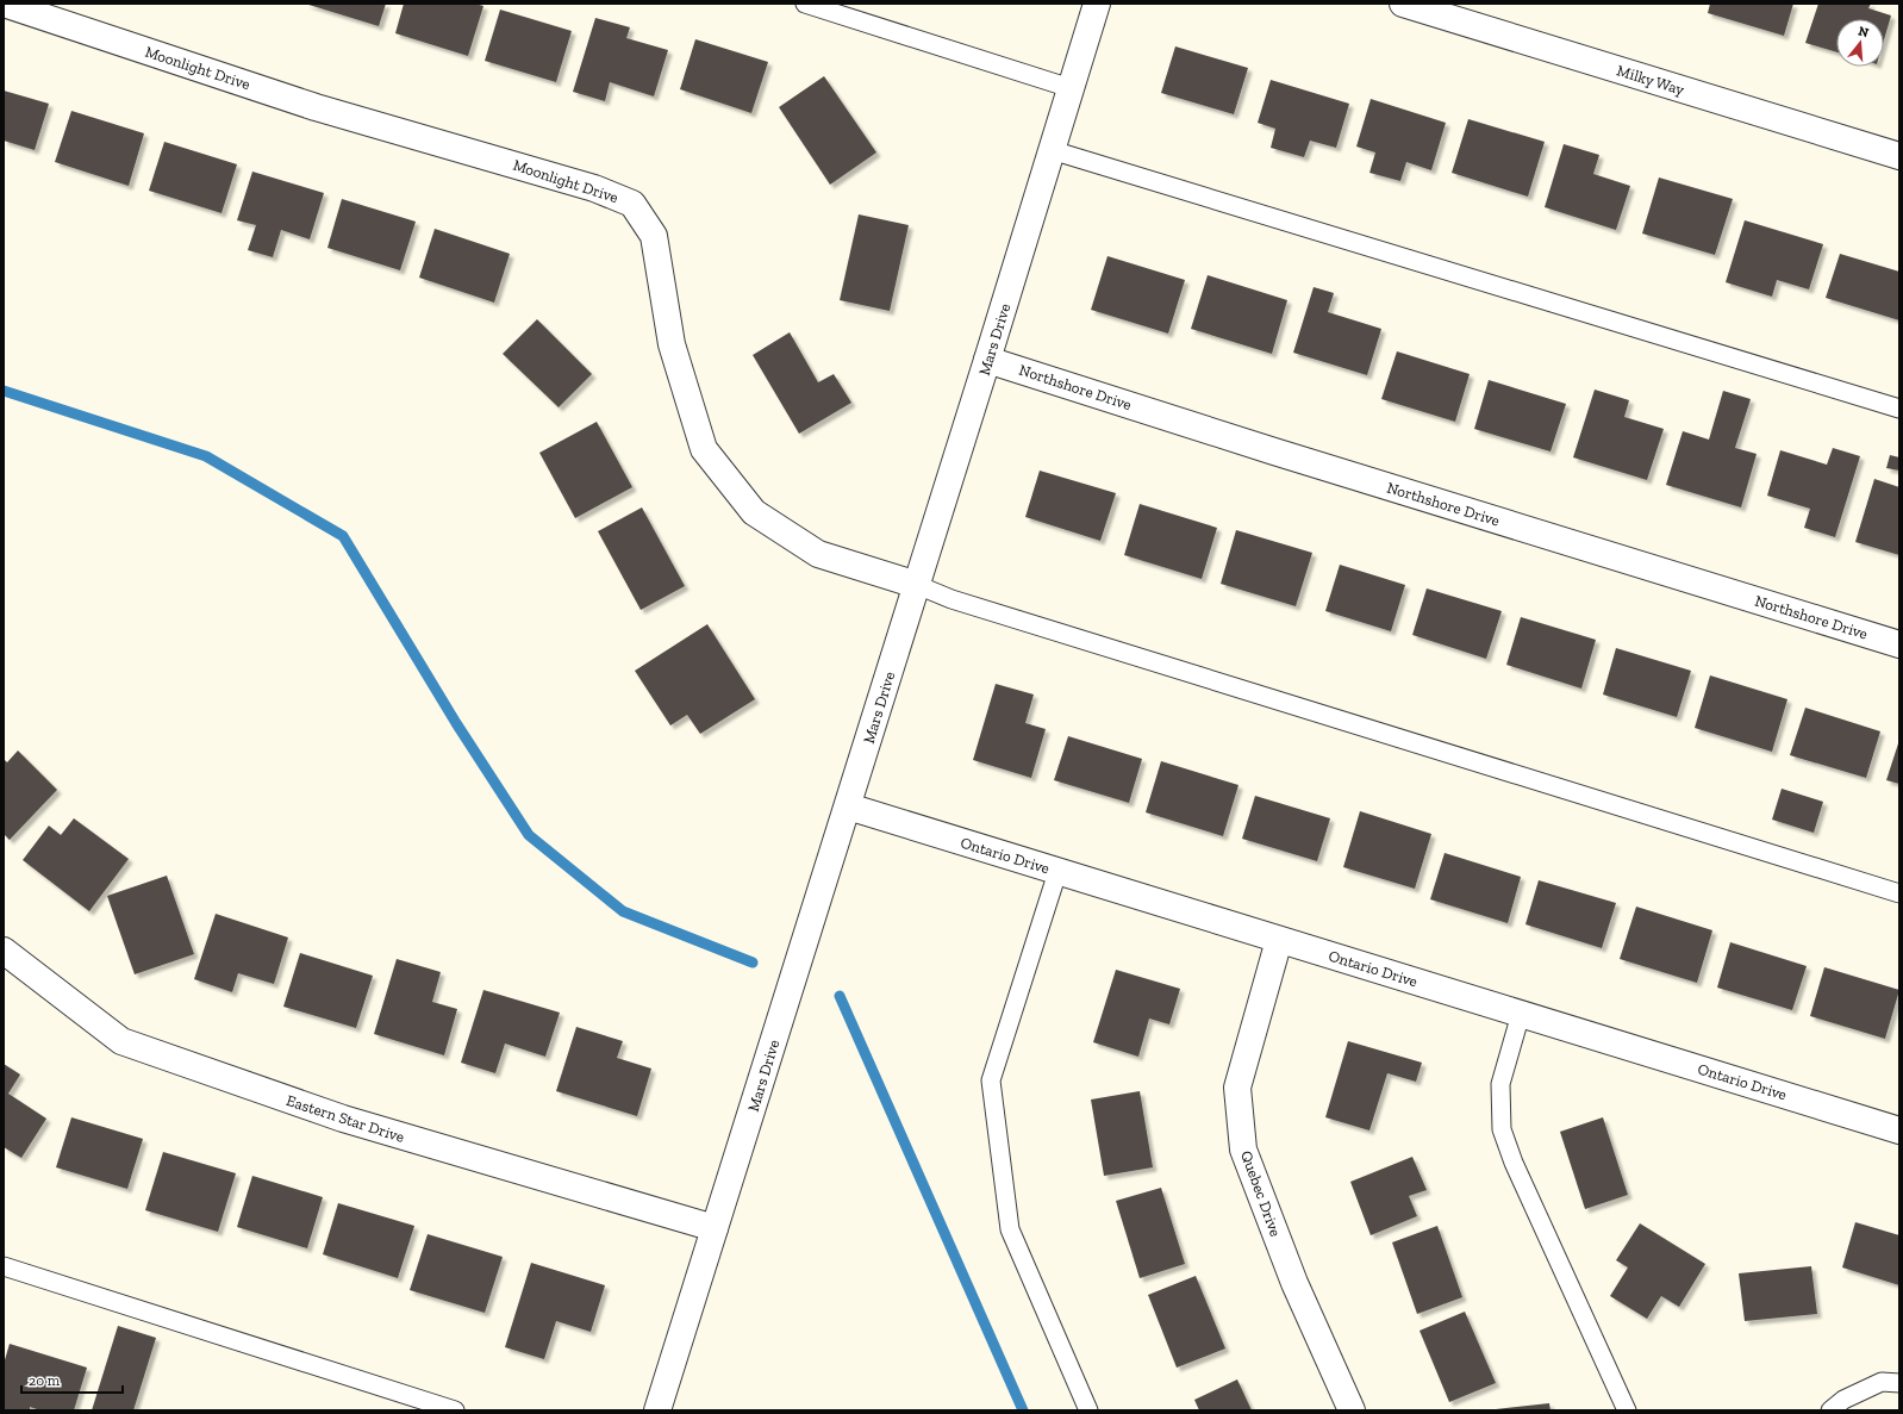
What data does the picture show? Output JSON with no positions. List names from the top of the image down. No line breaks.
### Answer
{"streets":{"street":["Moonlight Drive","Milky Way","Mars Drive","Northshore Drive","Ontario Drive","Eastern Star Drive","Quebec Drive"]},"crossings":[["Moonlight Drive","Mars Drive"],["Mars Drive","Northshore Drive"],["Mars Drive","Ontario Drive"],["Mars Drive","Eastern Star Drive"],["Ontario Drive","Quebec Drive"]],"scale_bar":"20 m","north":"top"}
